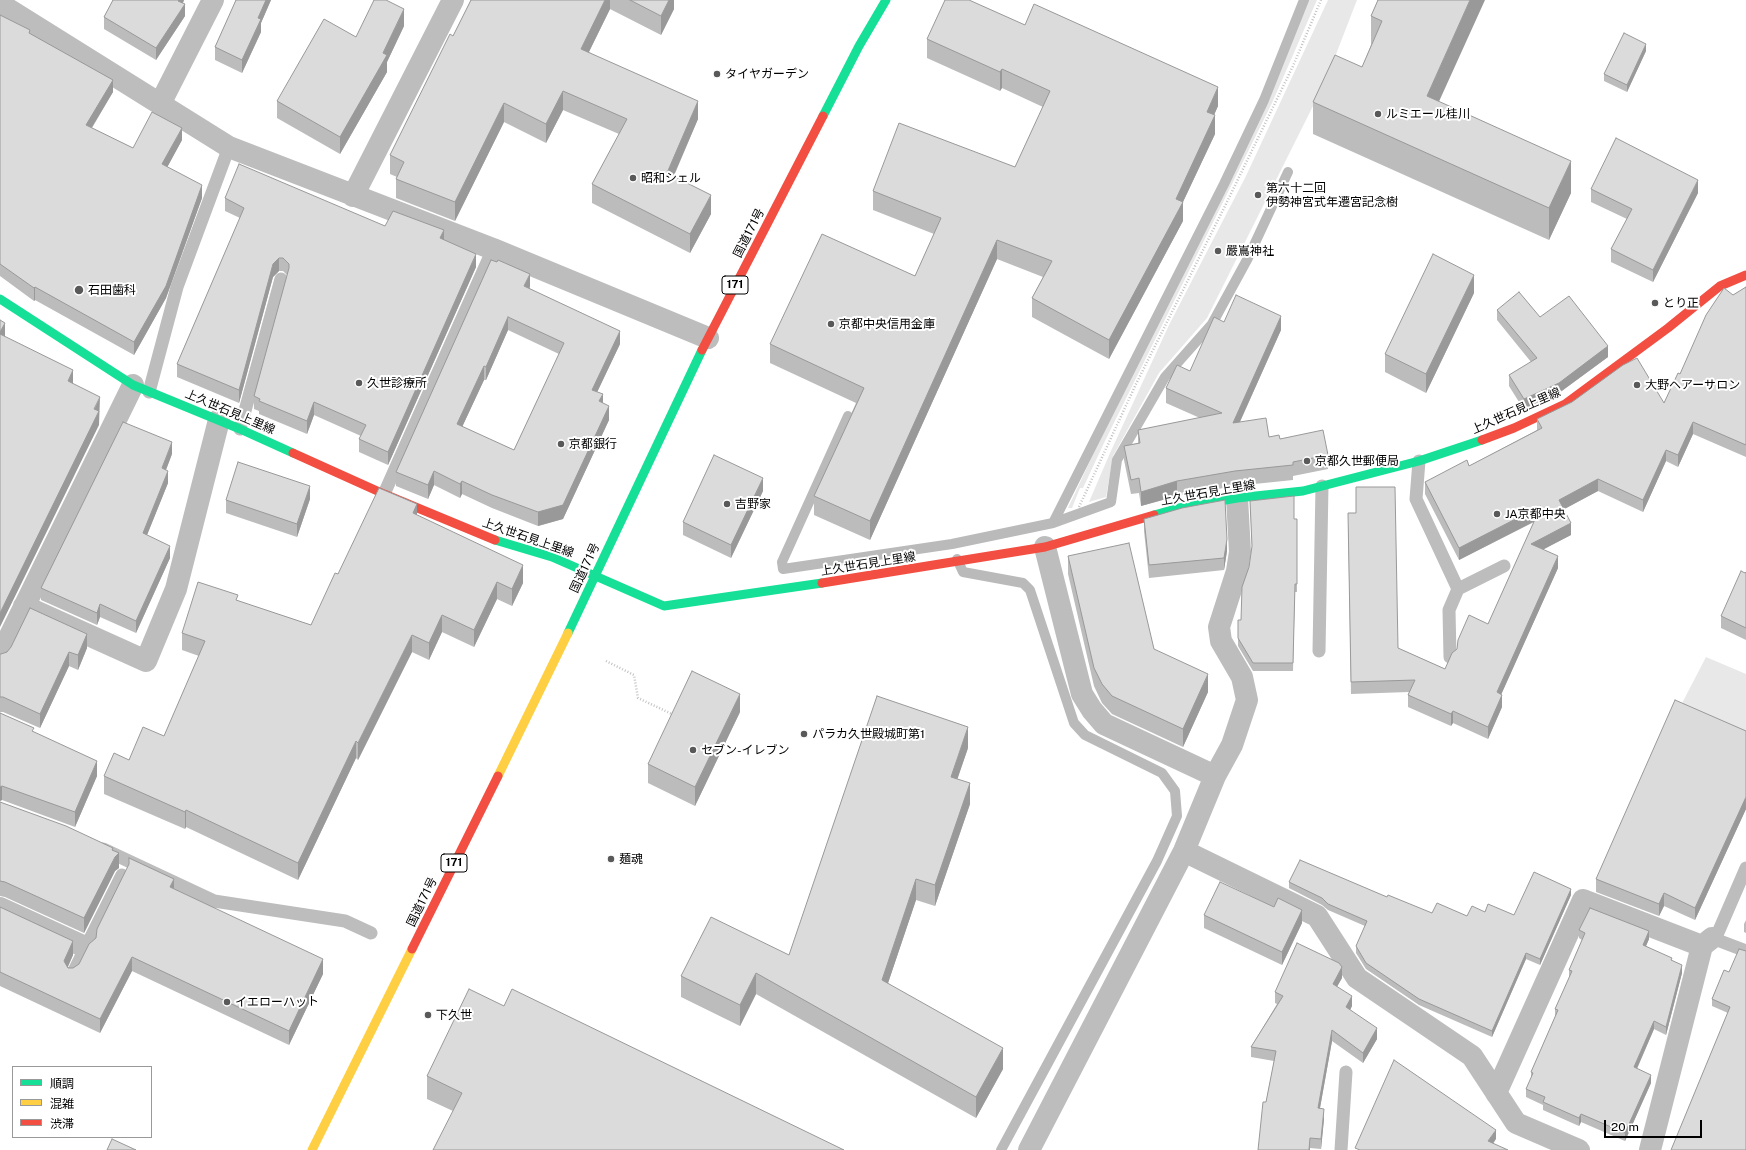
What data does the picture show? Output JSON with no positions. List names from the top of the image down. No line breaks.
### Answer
{"streets":{"main road":["国道171号","171","上久世石見上里線"]},"crossings":[["国道171号","上久世石見上里線"]],"places":["タイヤガーデン","ルミエール桂川","昭和シェル","第六十二回 伊勢神宮式年遷宮記念樹","嚴嶌神社","石田歯科","とり正","京都中央信用金庫","久世診療所","大野ヘアーサロン","京都銀行","京都久世郵便局","吉野家","JA京都中央","パラカ久世殿城町第1","セブン-イレブン","麺魂","イエローハット","下久世"],"legend":["順調","混雑","渋滞"],"scale_bar":"20 m"}
